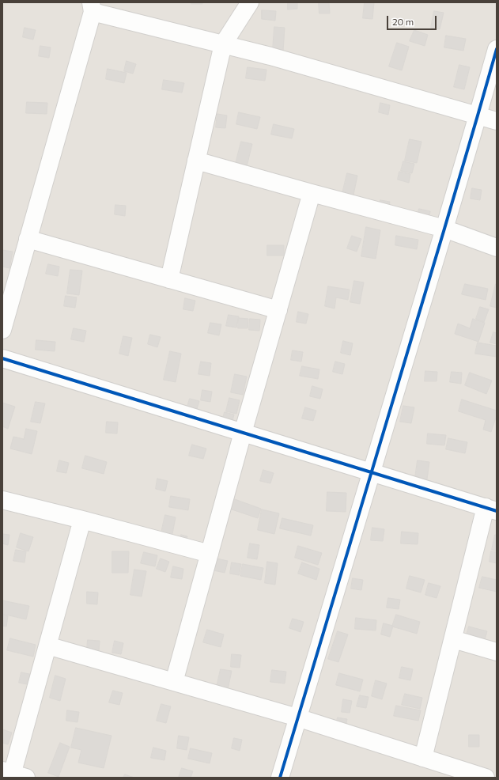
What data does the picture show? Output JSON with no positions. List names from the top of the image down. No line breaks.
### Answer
{"scale_bar":"20 m"}
